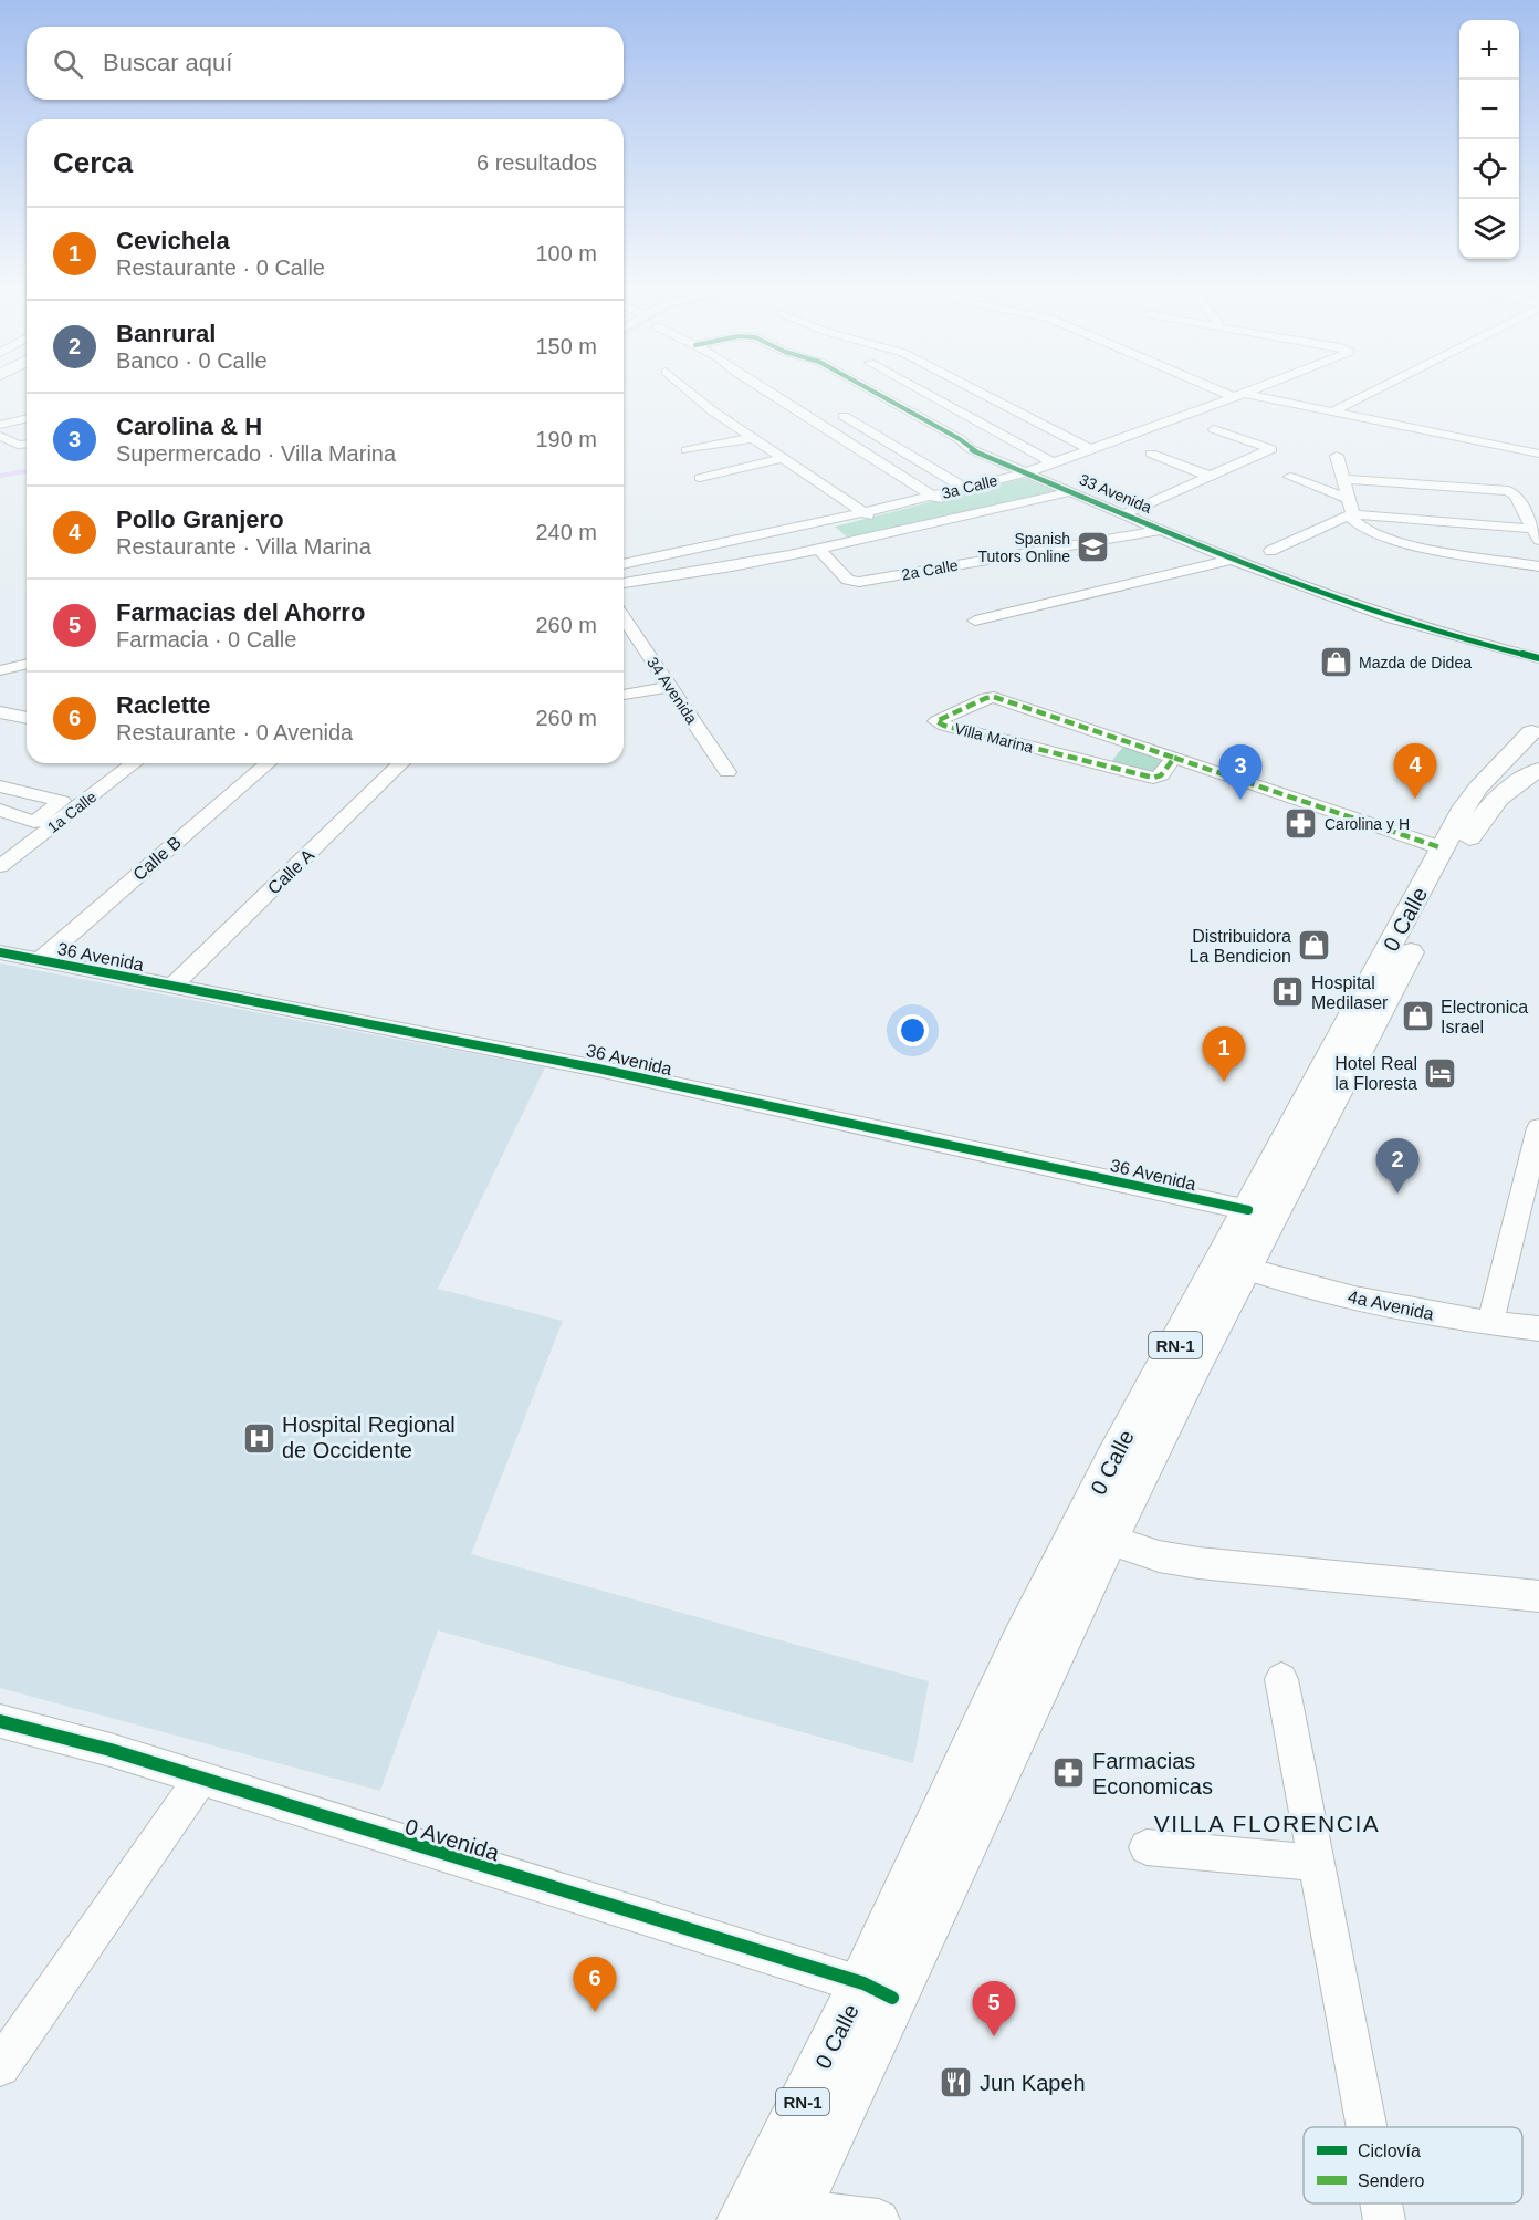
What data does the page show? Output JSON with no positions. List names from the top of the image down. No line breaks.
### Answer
{"streets":{"main road":["0 Calle","RN-1"],"street":["3a Calle","33 Avenida","2a Calle","34 Avenida","Villa Marina","1a Calle","Calle B","Calle A","36 Avenida","4a Avenida","0 Avenida"]},"crossings":[["3a Calle","33 Avenida"],["3a Calle","2a Calle"],["33 Avenida","2a Calle"],["Villa Marina","0 Calle"],["Calle B","36 Avenida"],["Calle A","36 Avenida"],["0 Calle","36 Avenida"],["0 Calle","4a Avenida"],["0 Calle","0 Avenida"]],"districts":["VILLA FLORENCIA"],"places":{"school or university":["Spanish Tutors Online"],"shop":["Mazda de Didea","Distribuidora La Bendicion","Electronica Israel"],"pharmacy":["Carolina y H","Farmacias Economicas"],"hospital":["Hospital Medilaser","Hospital Regional de Occidente"],"hotel":["Hotel Real la Floresta"],"restaurant":["Jun Kapeh"]},"legend":["Ciclovía","Sendero"],"page":{"map_buttons":["+","−"],"search":"Buscar aquí","heading":["Cerca","6 resultados"],"list":[{"mark":"1","name":"Cevichela","note":"Restaurante · 0 Calle","value":"100 m"},{"mark":"2","name":"Banrural","note":"Banco · 0 Calle","value":"150 m"},{"mark":"3","name":"Carolina & H","note":"Supermercado · Villa Marina","value":"190 m"},{"mark":"4","name":"Pollo Granjero","note":"Restaurante · Villa Marina","value":"240 m"},{"mark":"5","name":"Farmacias del Ahorro","note":"Farmacia · 0 Calle","value":"260 m"},{"mark":"6","name":"Raclette","note":"Restaurante · 0 Avenida","value":"260 m"}],"pins":["4","3","1","2","6","5"]}}
